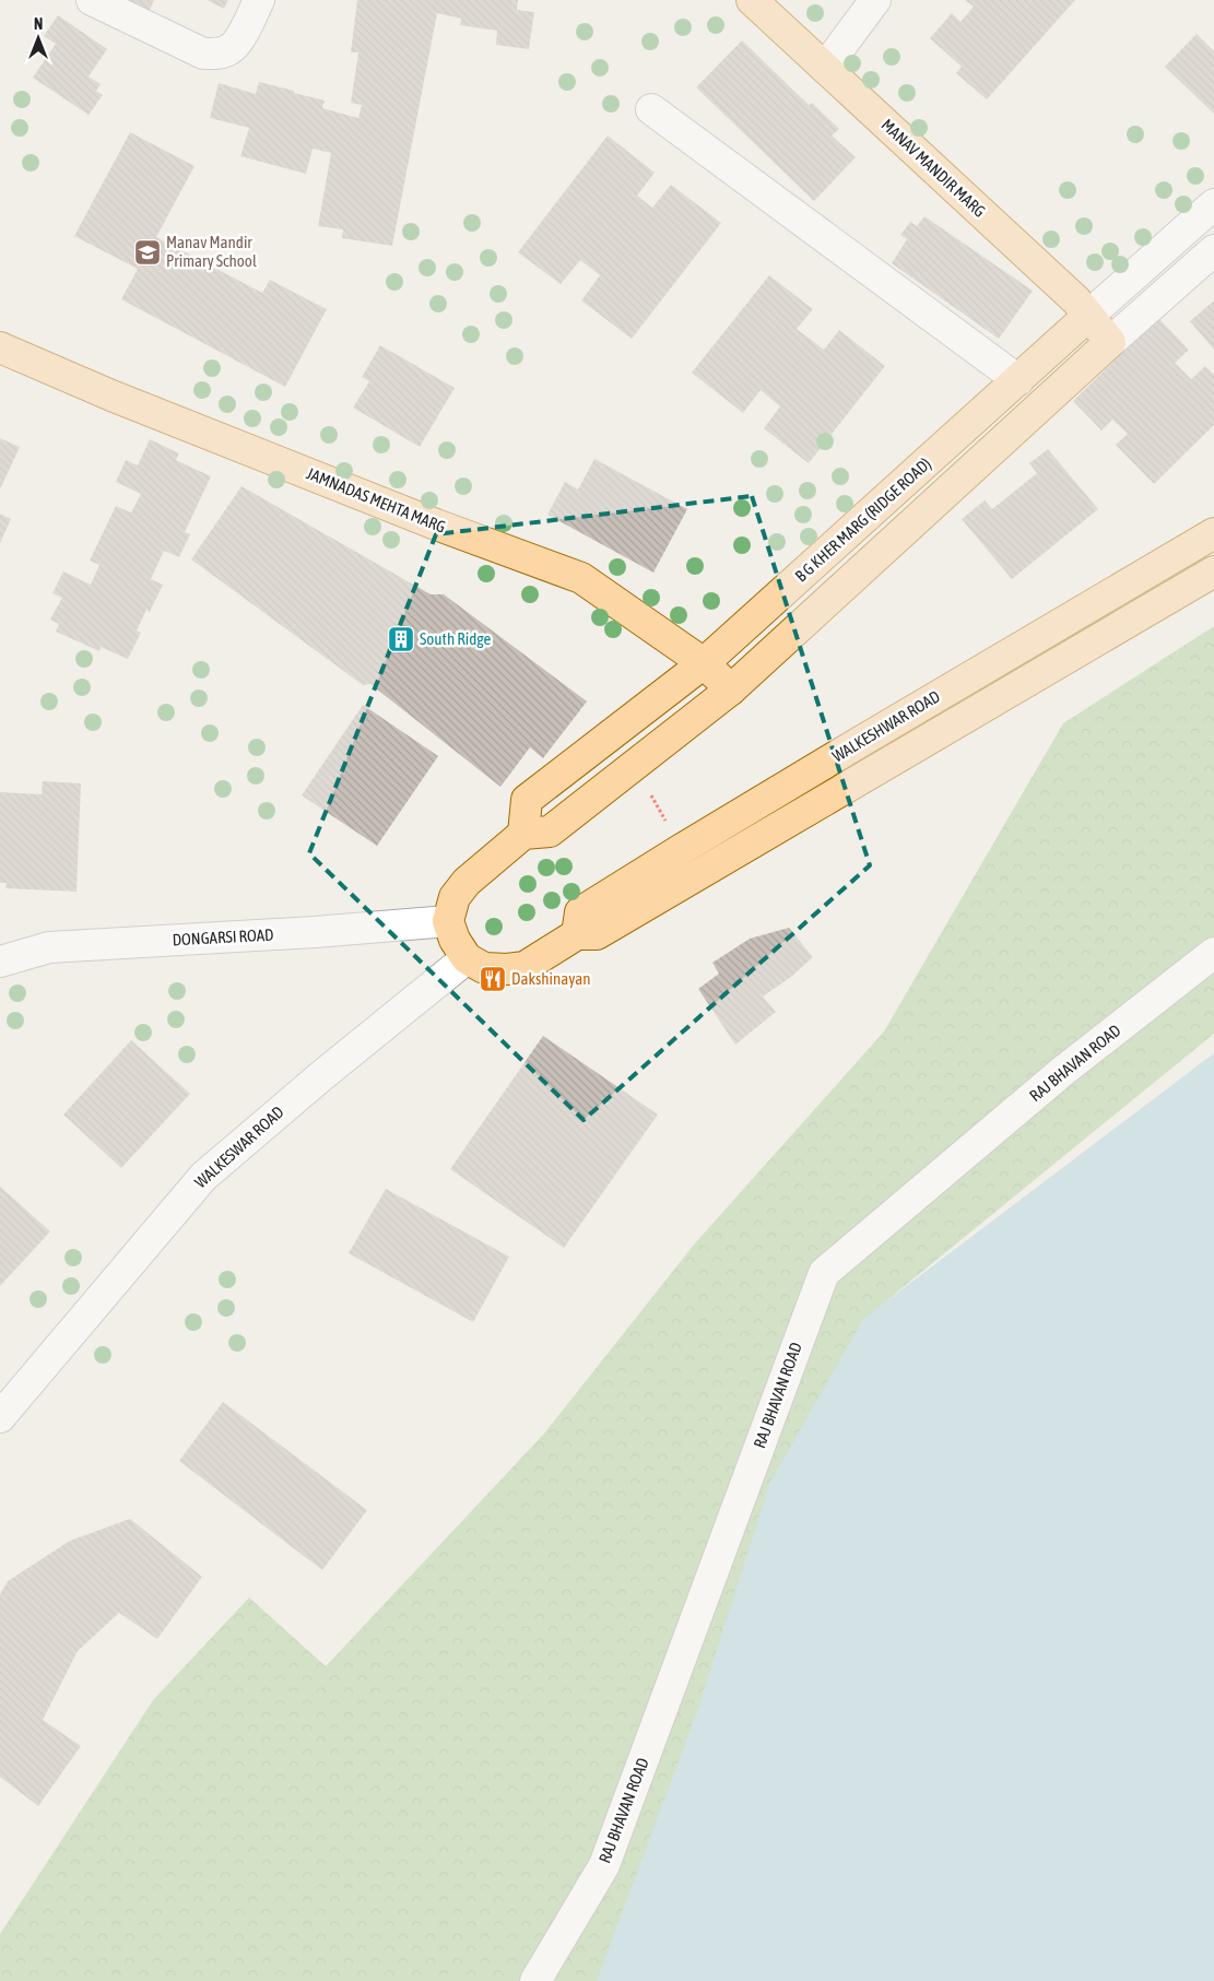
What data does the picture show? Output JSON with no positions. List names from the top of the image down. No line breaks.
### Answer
{"streets":{"main road":["MANAV MANDIR MARG","JAMNADAS MEHTA MARG","B G KHER MARG (RIDGE ROAD)","WALKESHWAR ROAD"],"street":["DONGARSI ROAD","RAJ BHAVAN ROAD","WALKESWAR ROAD"]},"crossings":[["MANAV MANDIR MARG","B G KHER MARG (RIDGE ROAD)"],["JAMNADAS MEHTA MARG","B G KHER MARG (RIDGE ROAD)"],["WALKESHWAR ROAD","WALKESWAR ROAD"]],"places":{"school or university":["Manav Mandir Primary School"],"building":["South Ridge"],"restaurant":["Dakshinayan"]},"north":"top"}
